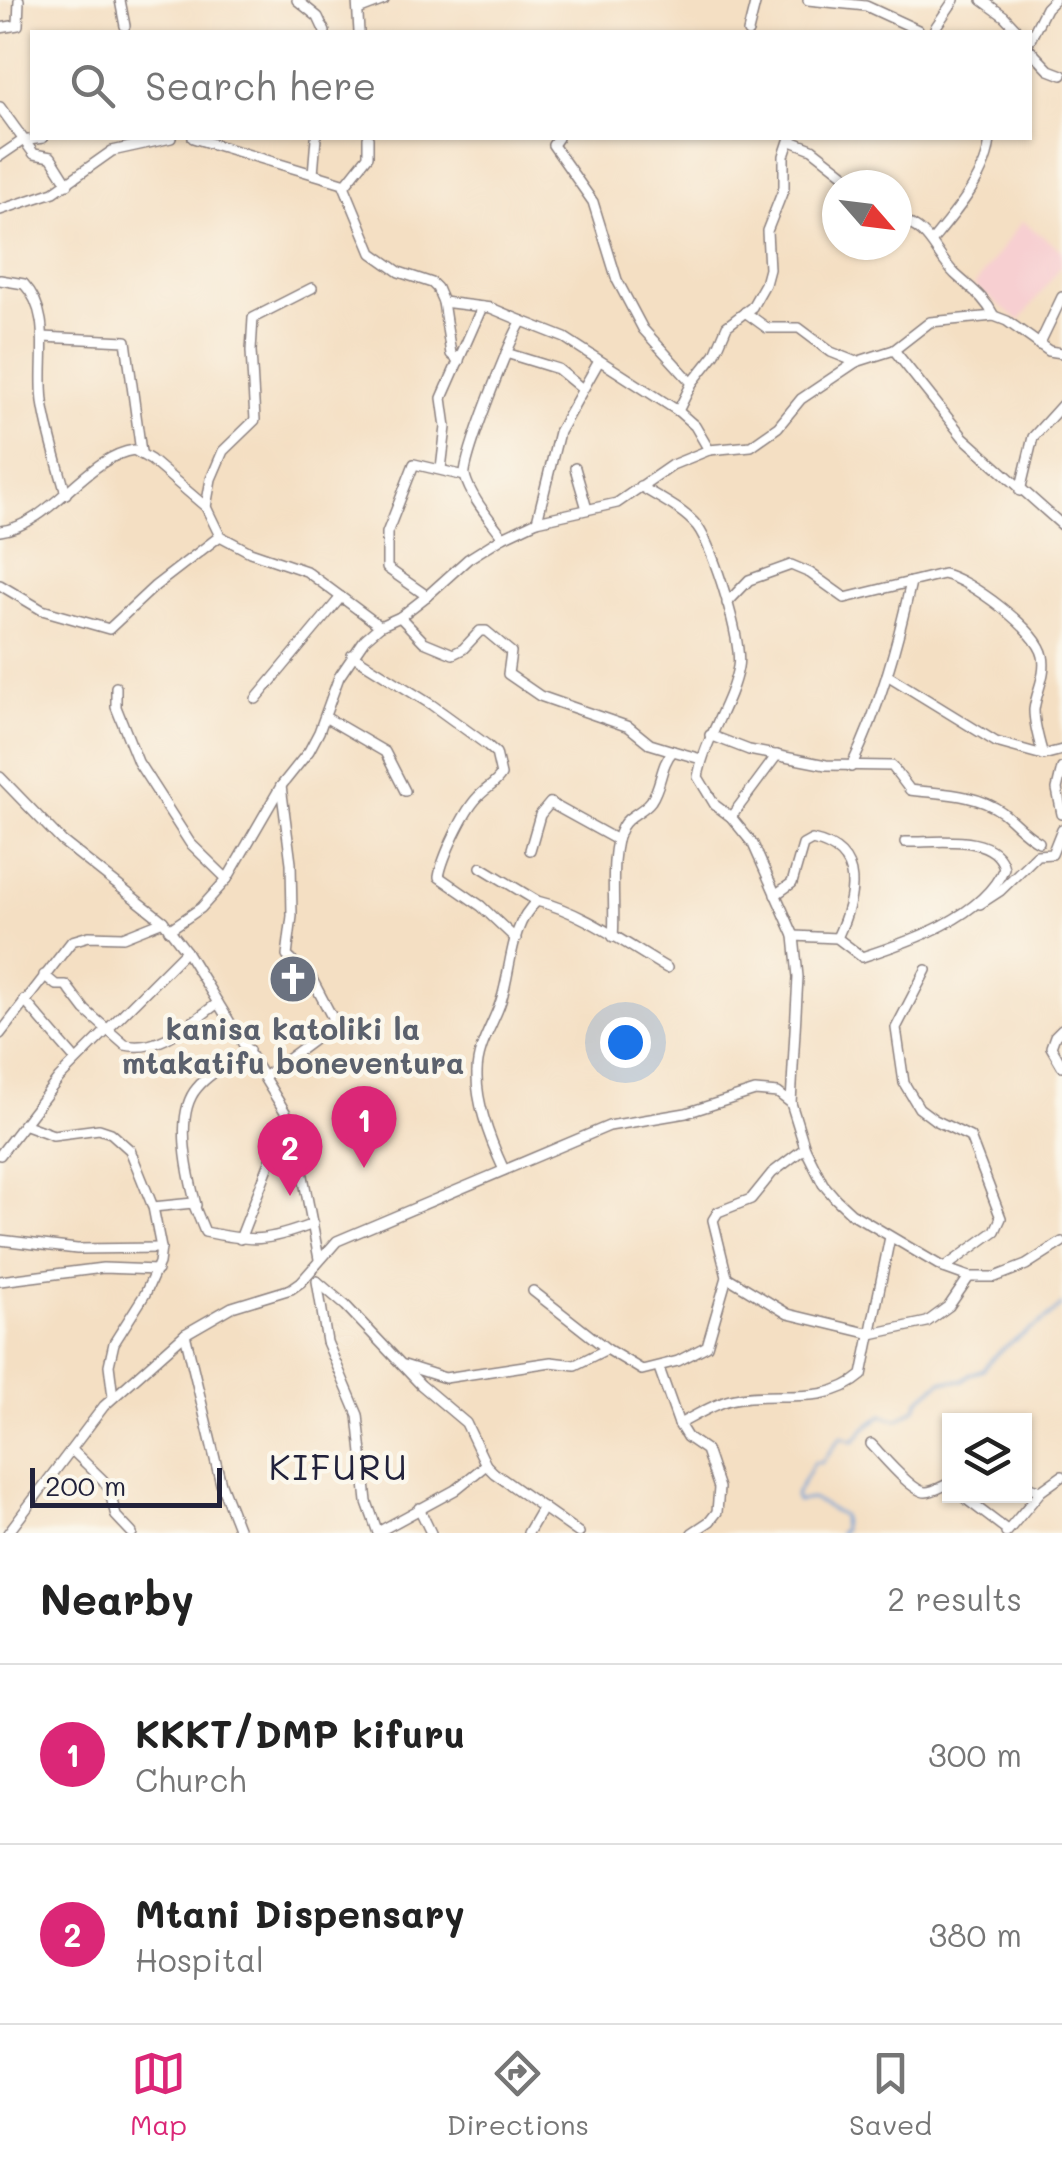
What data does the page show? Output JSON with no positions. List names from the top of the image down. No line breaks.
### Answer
{"districts":["KIFURU"],"places":{"church":["kanisa katoliki la mtakatifu boneventura"]},"scale_bar":"200 m","north":"bottom right","page":{"search":"Search here","pins":["1","2"],"scale":"200 m","heading":["Nearby","2 results"],"list":[{"mark":"1","name":"KKKT/DMP kifuru","note":"Church","value":"300 m"},{"mark":"2","name":"Mtani Dispensary","note":"Hospital","value":"380 m"}],"nav":["Map","Directions","Saved"]}}
